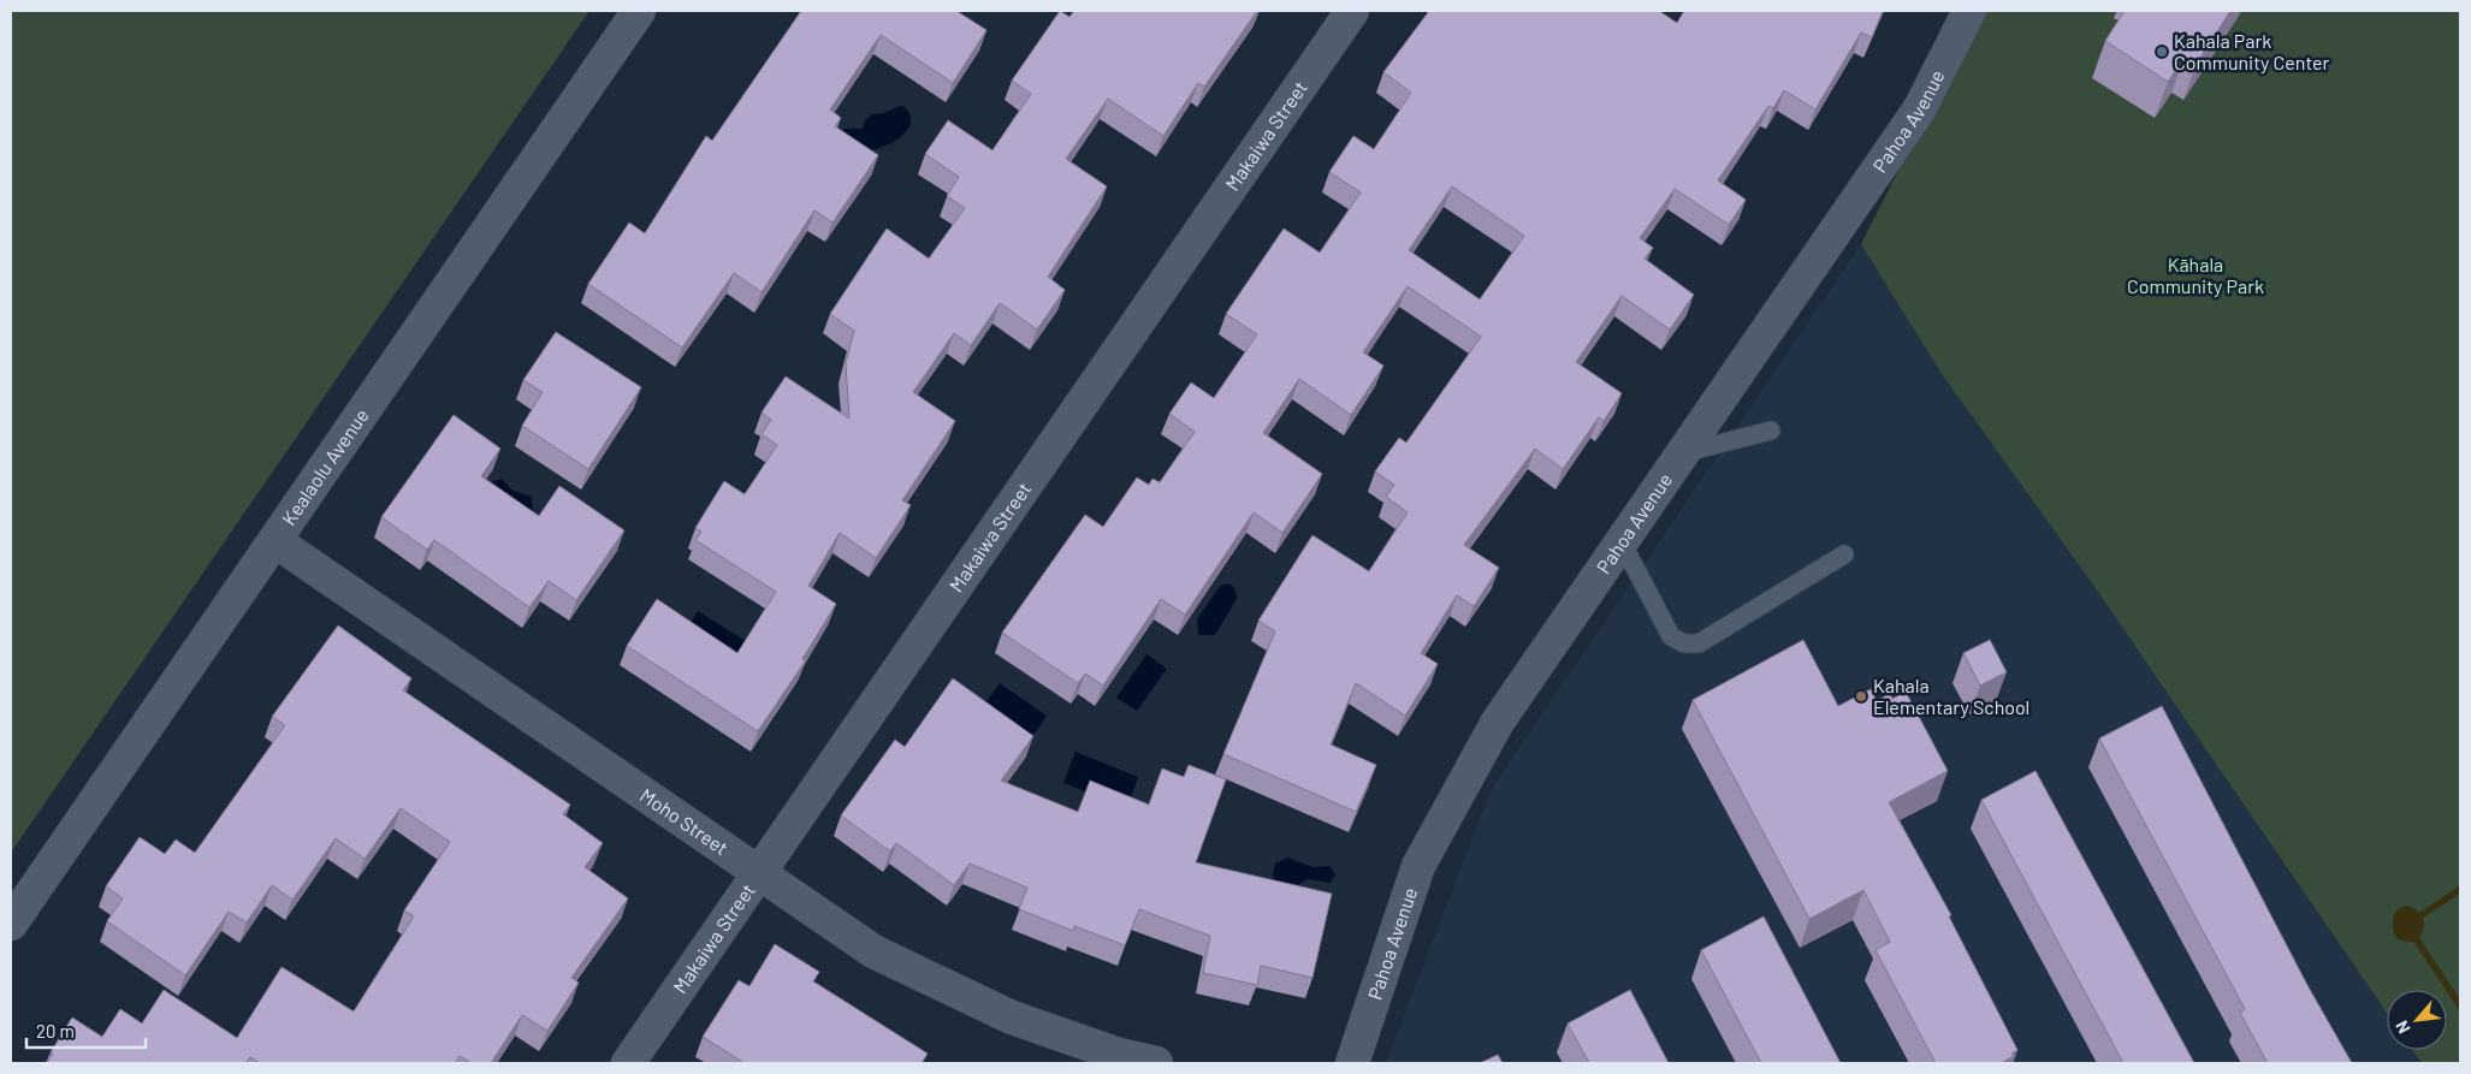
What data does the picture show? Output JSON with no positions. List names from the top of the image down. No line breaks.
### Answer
{"streets":{"street":["Pahoa Avenue","Makaiwa Street","Kealaolu Avenue","Moho Street"]},"crossings":[["Makaiwa Street","Moho Street"],["Kealaolu Avenue","Moho Street"]],"parks":["Kāhala Community Park"],"places":["Kahala Park Community Center","Kahala Elementary School"],"scale_bar":"20 m","north":"bottom left"}
